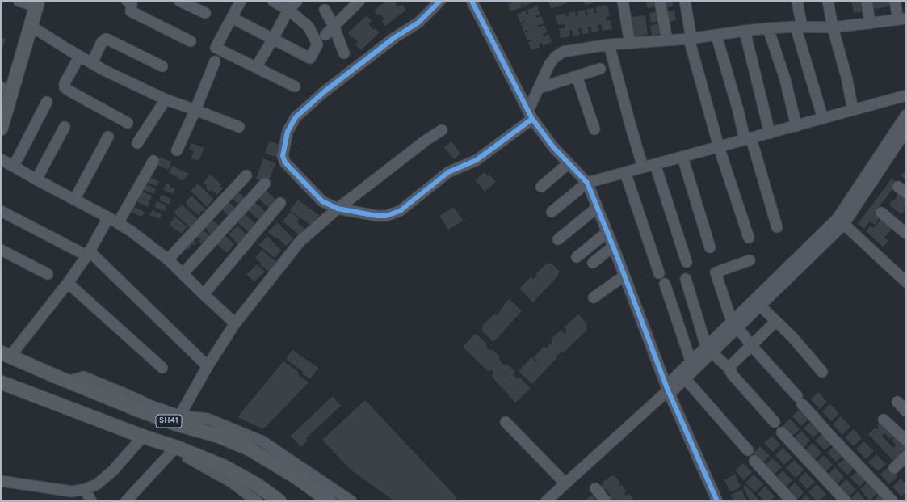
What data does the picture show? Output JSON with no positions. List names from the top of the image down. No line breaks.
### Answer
{"streets":{"main road":["SH41"]}}
